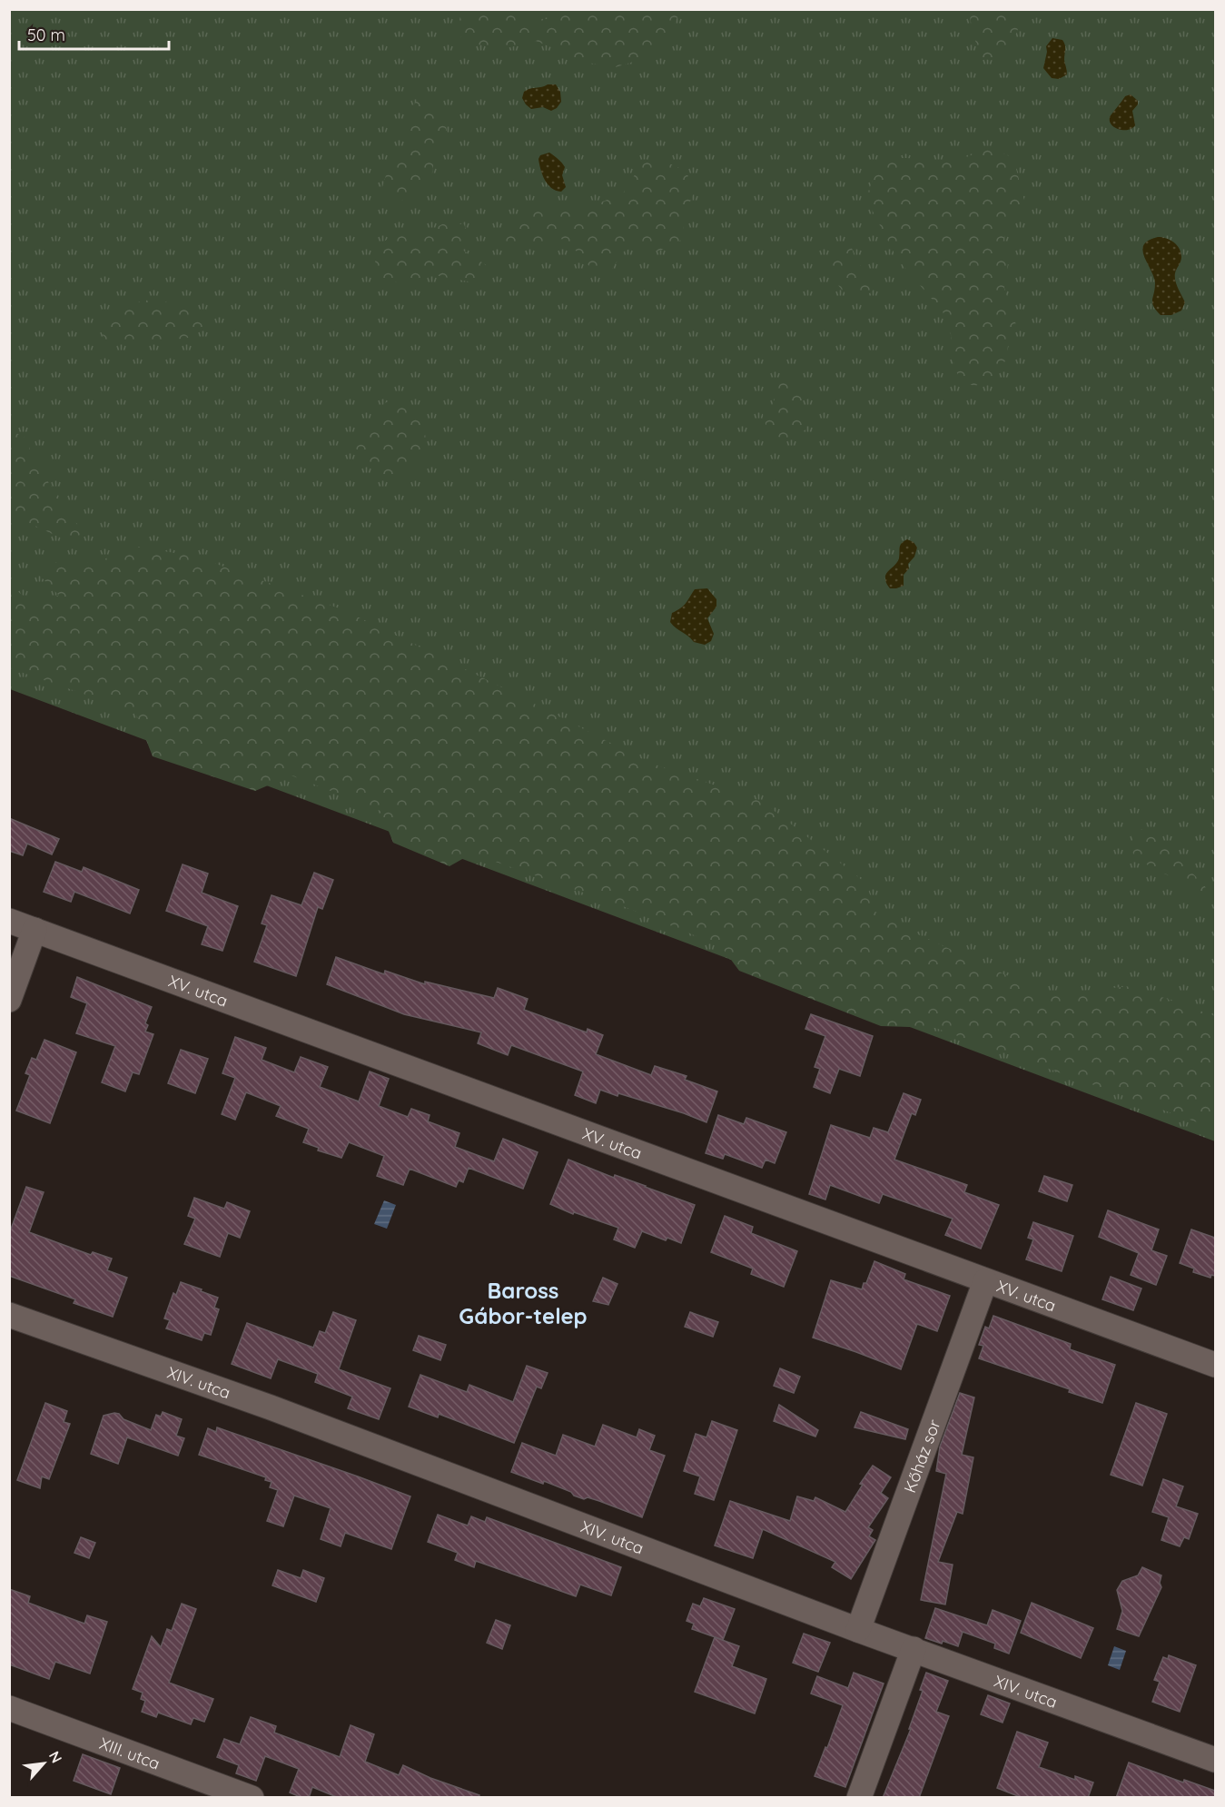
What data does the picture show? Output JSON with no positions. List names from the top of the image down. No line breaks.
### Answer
{"streets":{"street":["XV. utca","XIV. utca","Kőház sor","XIII. utca"]},"crossings":[["XV. utca","Kőház sor"],["XIV. utca","Kőház sor"]],"districts":["Baross Gábor-telep"],"scale_bar":"50 m","north":"top right"}
